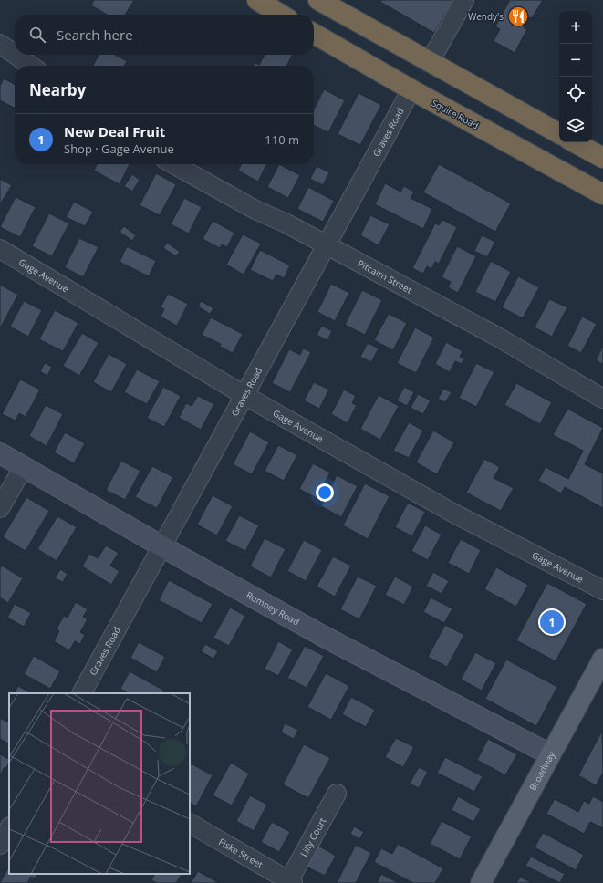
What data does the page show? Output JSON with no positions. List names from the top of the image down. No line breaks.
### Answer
{"streets":{"highway":["Squire Road"],"main road":["Broadway"],"street":["Graves Road","Gage Avenue","Pitcairn Street","Rumney Road","Lilly Court","Fiske Street"]},"crossings":[["Squire Road","Graves Road"],["Graves Road","Gage Avenue"],["Graves Road","Pitcairn Street"],["Graves Road","Rumney Road"],["Rumney Road","Broadway"],["Lilly Court","Fiske Street"]],"places":{"restaurant":["Wendy's"]},"page":{"map_buttons":["+","−"],"search":"Search here","heading":"Nearby","list":[{"mark":"1","name":"New Deal Fruit","note":"Shop · Gage Avenue","value":"110 m"}],"pins":"1"}}
